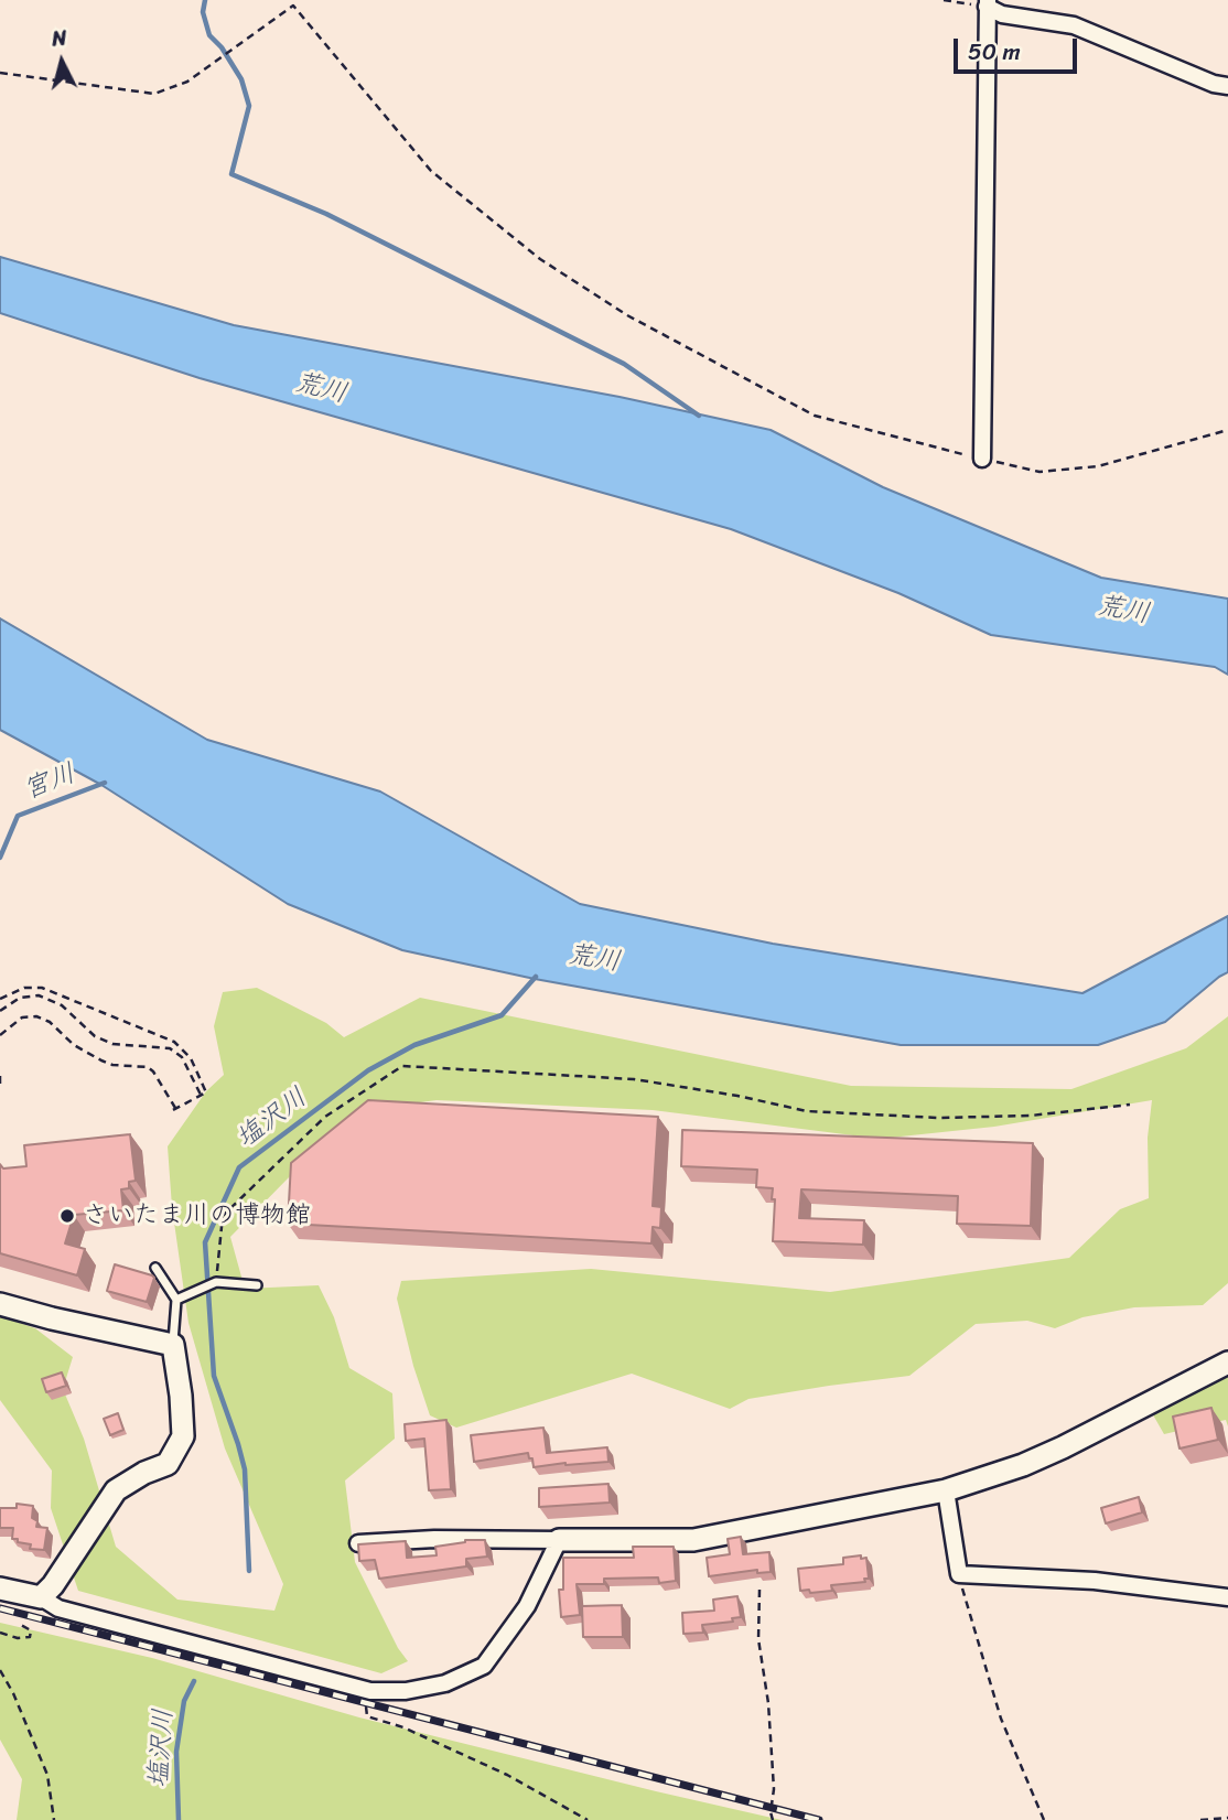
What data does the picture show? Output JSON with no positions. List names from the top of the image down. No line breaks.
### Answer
{"water":["荒川","宮川","塩沢川"],"places":["さいたま川の博物館"],"scale_bar":"50 m","north":"top"}
